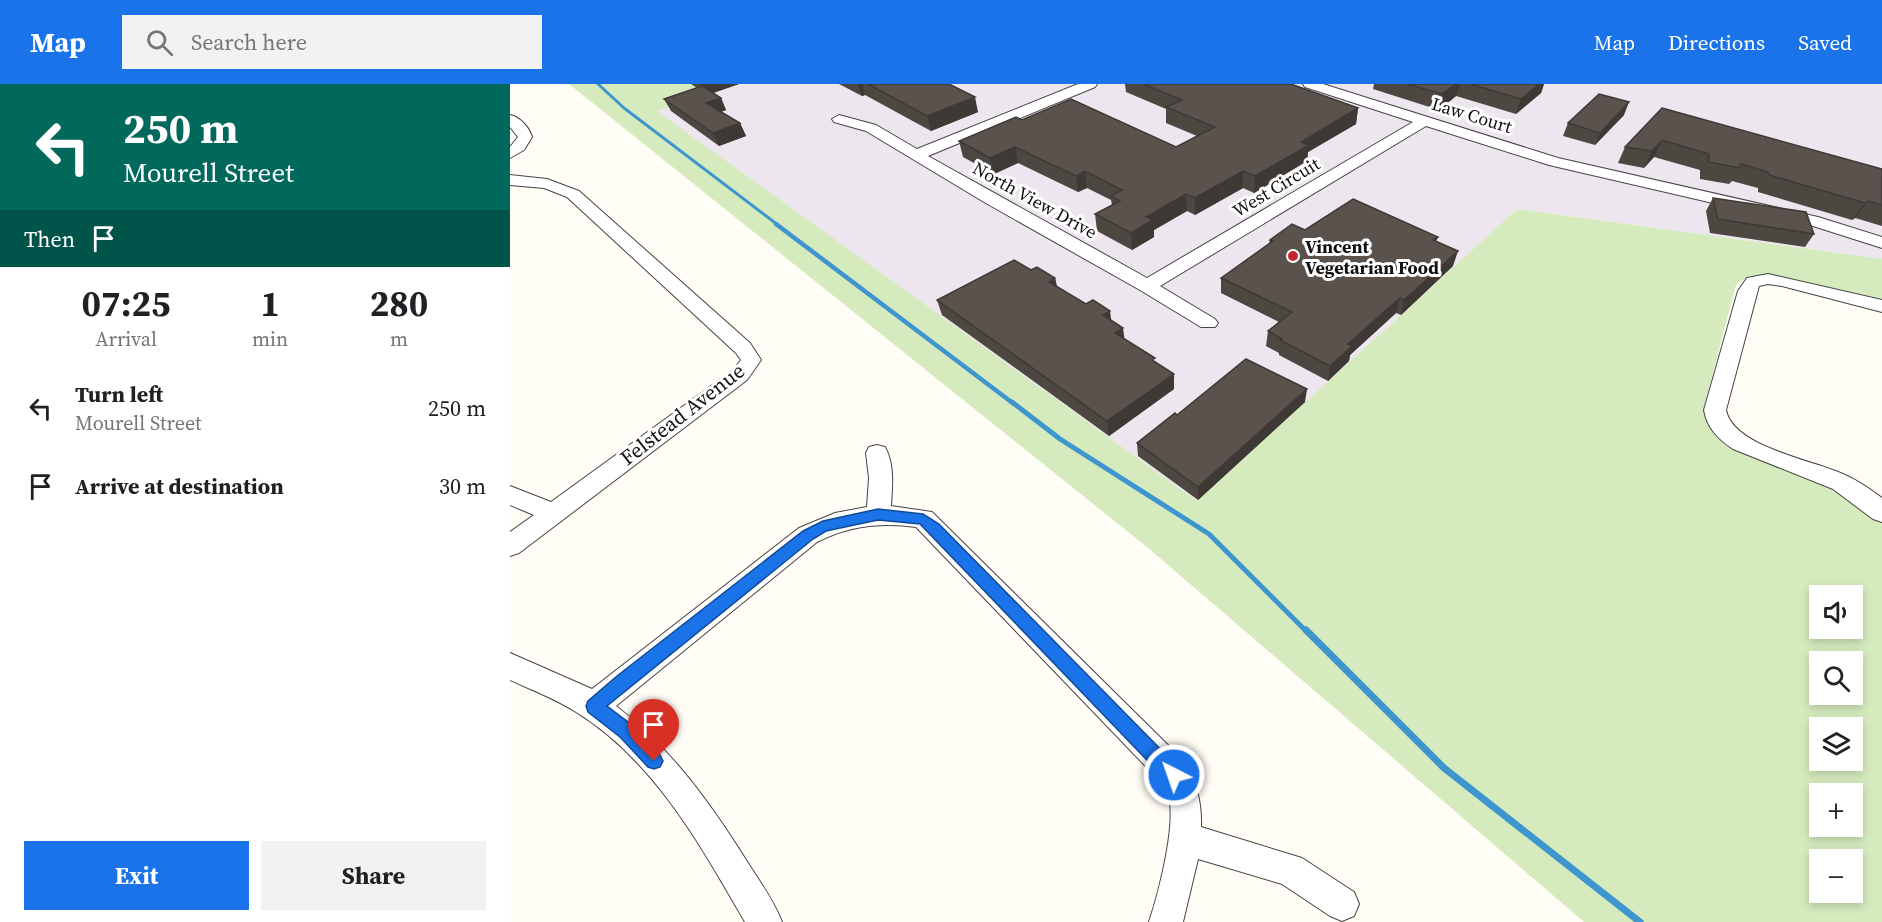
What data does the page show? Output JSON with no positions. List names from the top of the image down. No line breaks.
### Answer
{"streets":{"street":["Law Court","West Circuit","North View Drive","Felstead Avenue"]},"crossings":[["Law Court","West Circuit"],["West Circuit","North View Drive"]],"places":["Vincent Vegetarian Food"],"page":{"header":"Map","search":"Search here","nav":["Map","Directions","Saved"],"turn":["250 m","Mourell Street"],"then":"Then","eta":["07:25","Arrival","1","min","280","m"],"list":[{"name":"Turn left","note":"Mourell Street","value":"250 m"},{"name":"Arrive at destination","value":"30 m"}],"map_buttons":["+","−"],"buttons":["Exit","Share"]}}
